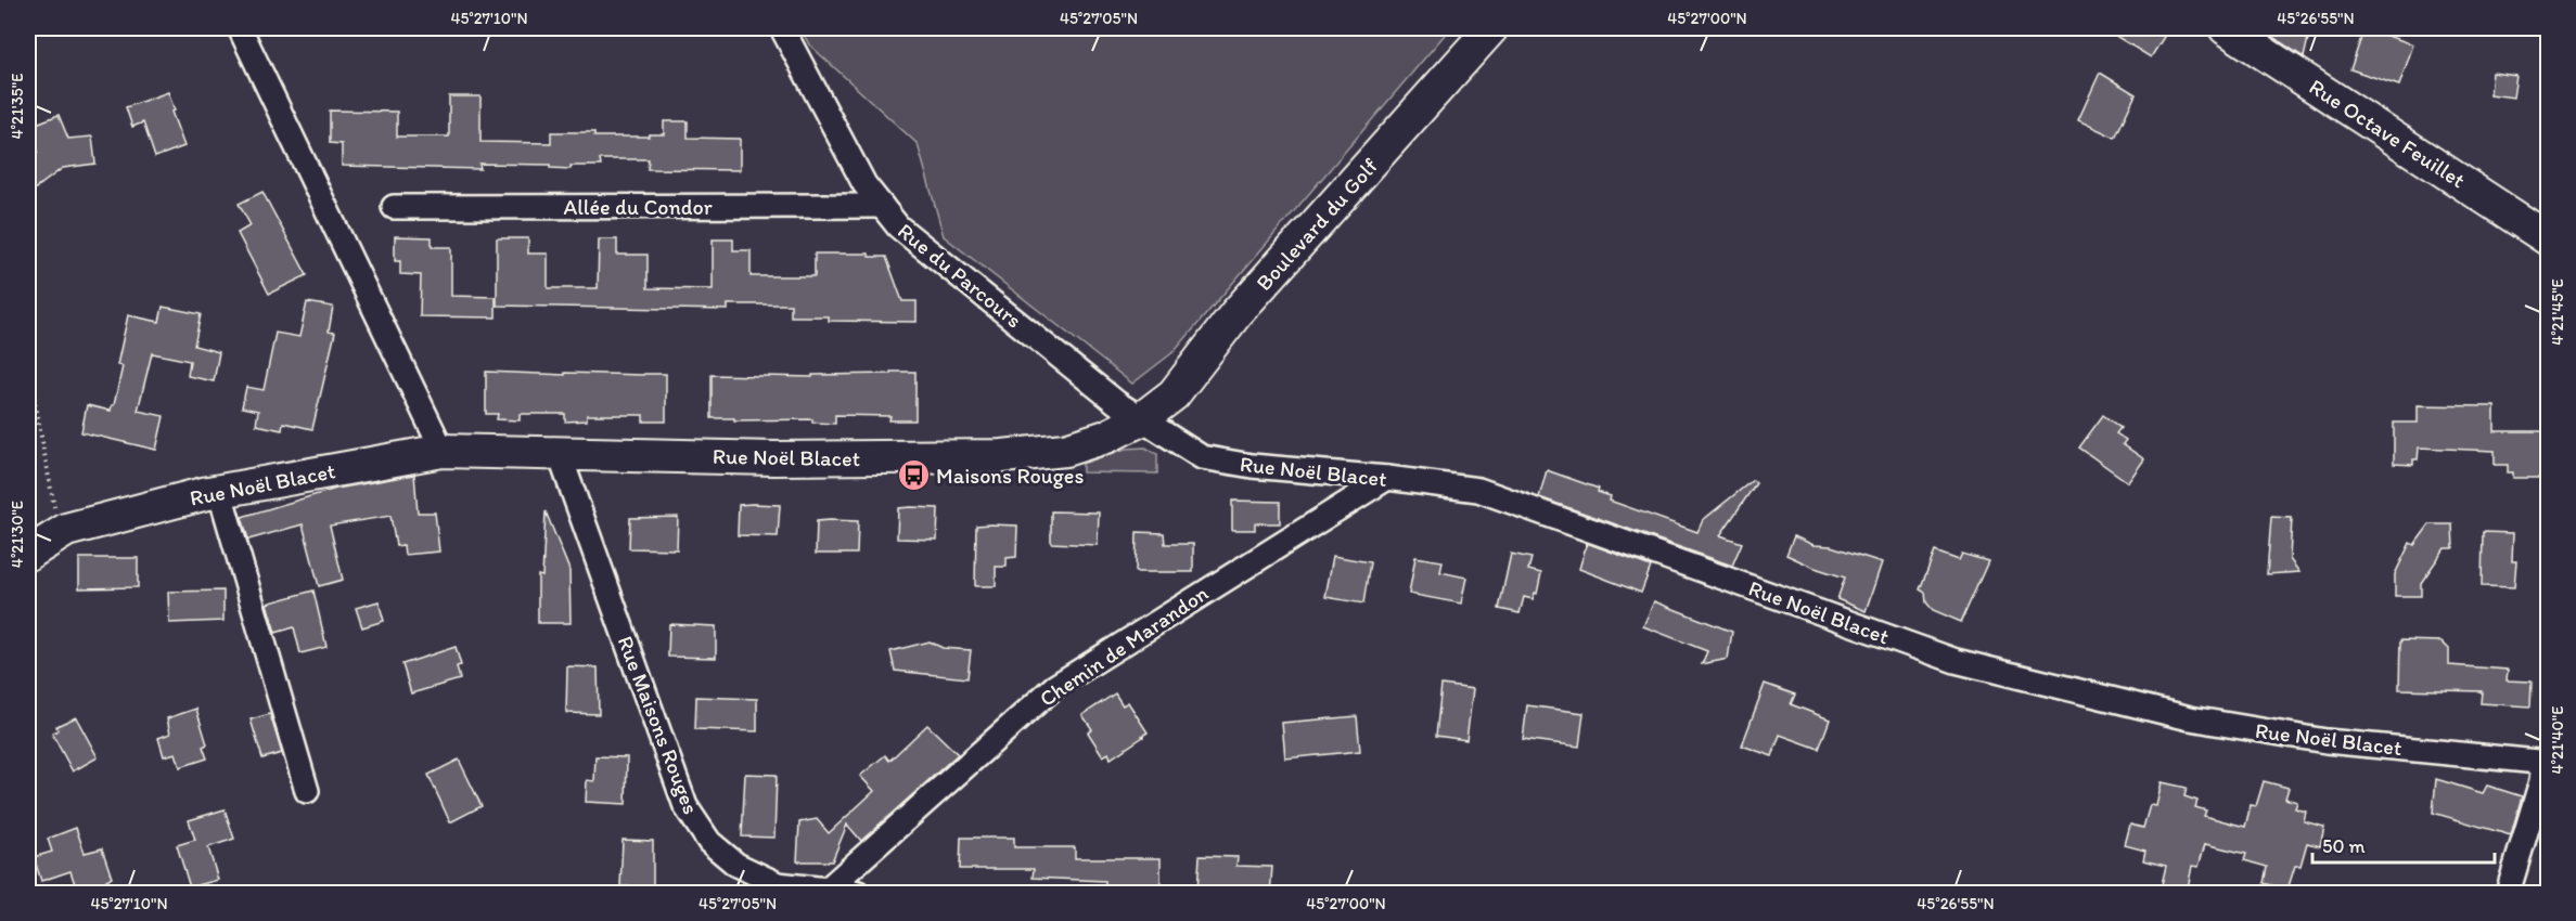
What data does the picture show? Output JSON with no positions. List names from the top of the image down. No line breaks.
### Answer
{"streets":{"street":["Rue Octave Feuillet","Allée du Condor","Boulevard du Golf","Rue du Parcours","Rue Noël Blacet","Chemin de Marandon","Rue Maisons Rouges"]},"crossings":[["Allée du Condor","Rue du Parcours"],["Boulevard du Golf","Rue du Parcours"],["Boulevard du Golf","Rue Noël Blacet"],["Rue du Parcours","Rue Noël Blacet"],["Rue Noël Blacet","Chemin de Marandon"],["Rue Noël Blacet","Rue Maisons Rouges"],["Chemin de Marandon","Rue Maisons Rouges"]],"places":{"bus stop":["Maisons Rouges"]},"scale_bar":"50 m","coordinates":["45°27'10\"N","45°27'05\"N","45°27'00\"N","45°26'55\"N","4°21'35\"E","4°21'45\"E","4°21'30\"E","4°21'40\"E"]}
